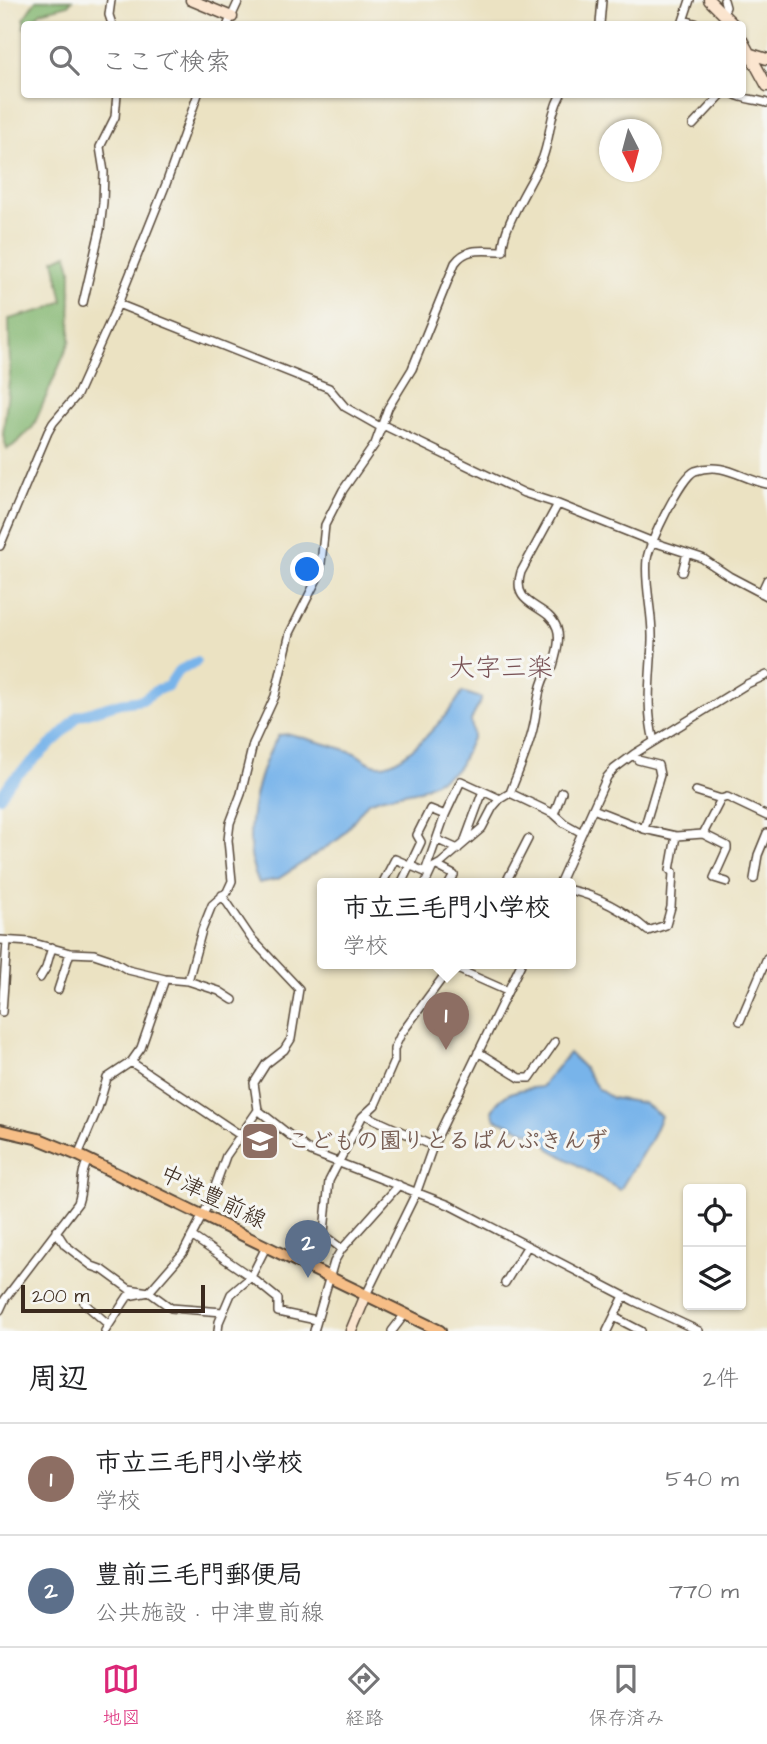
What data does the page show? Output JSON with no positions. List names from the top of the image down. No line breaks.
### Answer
{"streets":{"main road":["中津豊前線"]},"districts":["大字三楽"],"places":{"school or university":["こどもの園りとるぱんぷきんず"]},"scale_bar":"200 m","north":"bottom","page":{"search":"ここで検索","popup":["市立三毛門小学校","学校"],"pins":["1","2"],"scale":"200 m","heading":["周辺","2件"],"list":[{"mark":"1","name":"市立三毛門小学校","note":"学校","value":"540 m"},{"mark":"2","name":"豊前三毛門郵便局","note":"公共施設 · 中津豊前線","value":"770 m"}],"nav":["地図","経路","保存済み"]}}
